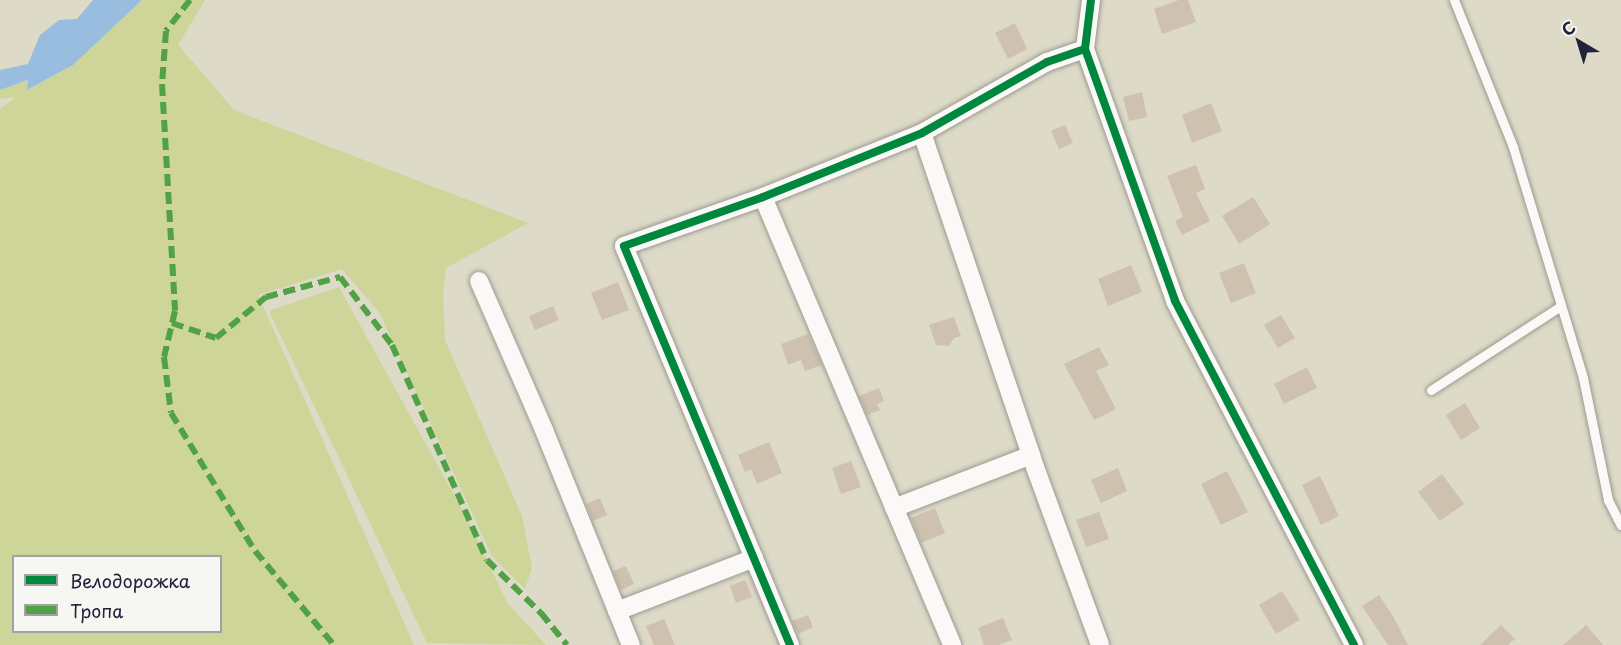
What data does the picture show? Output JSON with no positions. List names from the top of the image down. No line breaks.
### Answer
{"legend":["Велодорожка","Тропа"],"north":"top left"}
